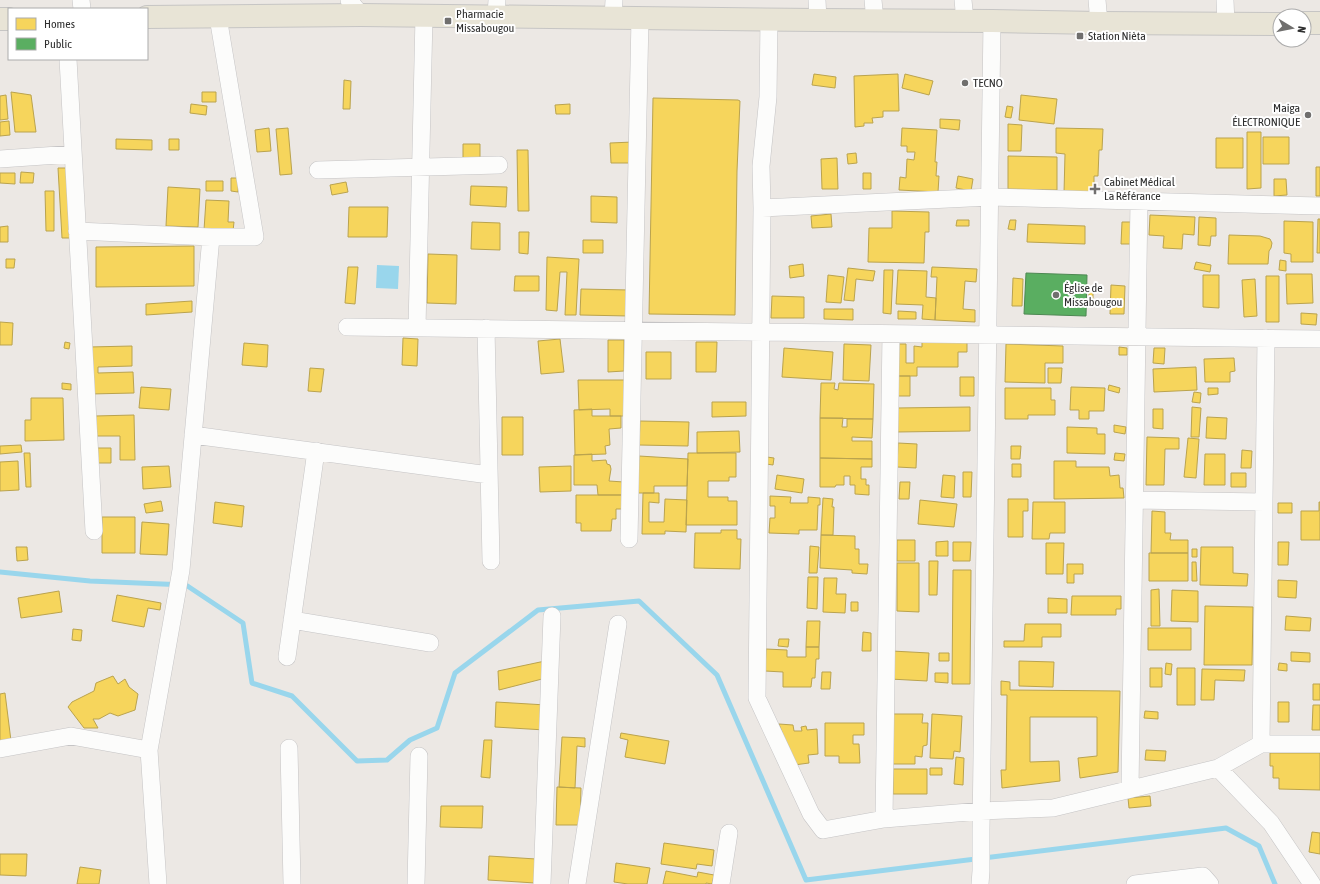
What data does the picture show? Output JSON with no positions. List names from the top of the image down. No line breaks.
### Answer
{"places":{"transit":["Pharmacie Missabougou","Station Nièta"],"other":["TECNO","Maiga ÉLECTRONIQUE","Église de Missabougou"],"health":["Cabinet Médical La Référance"]},"legend":["Homes","Public"],"north":"right"}
